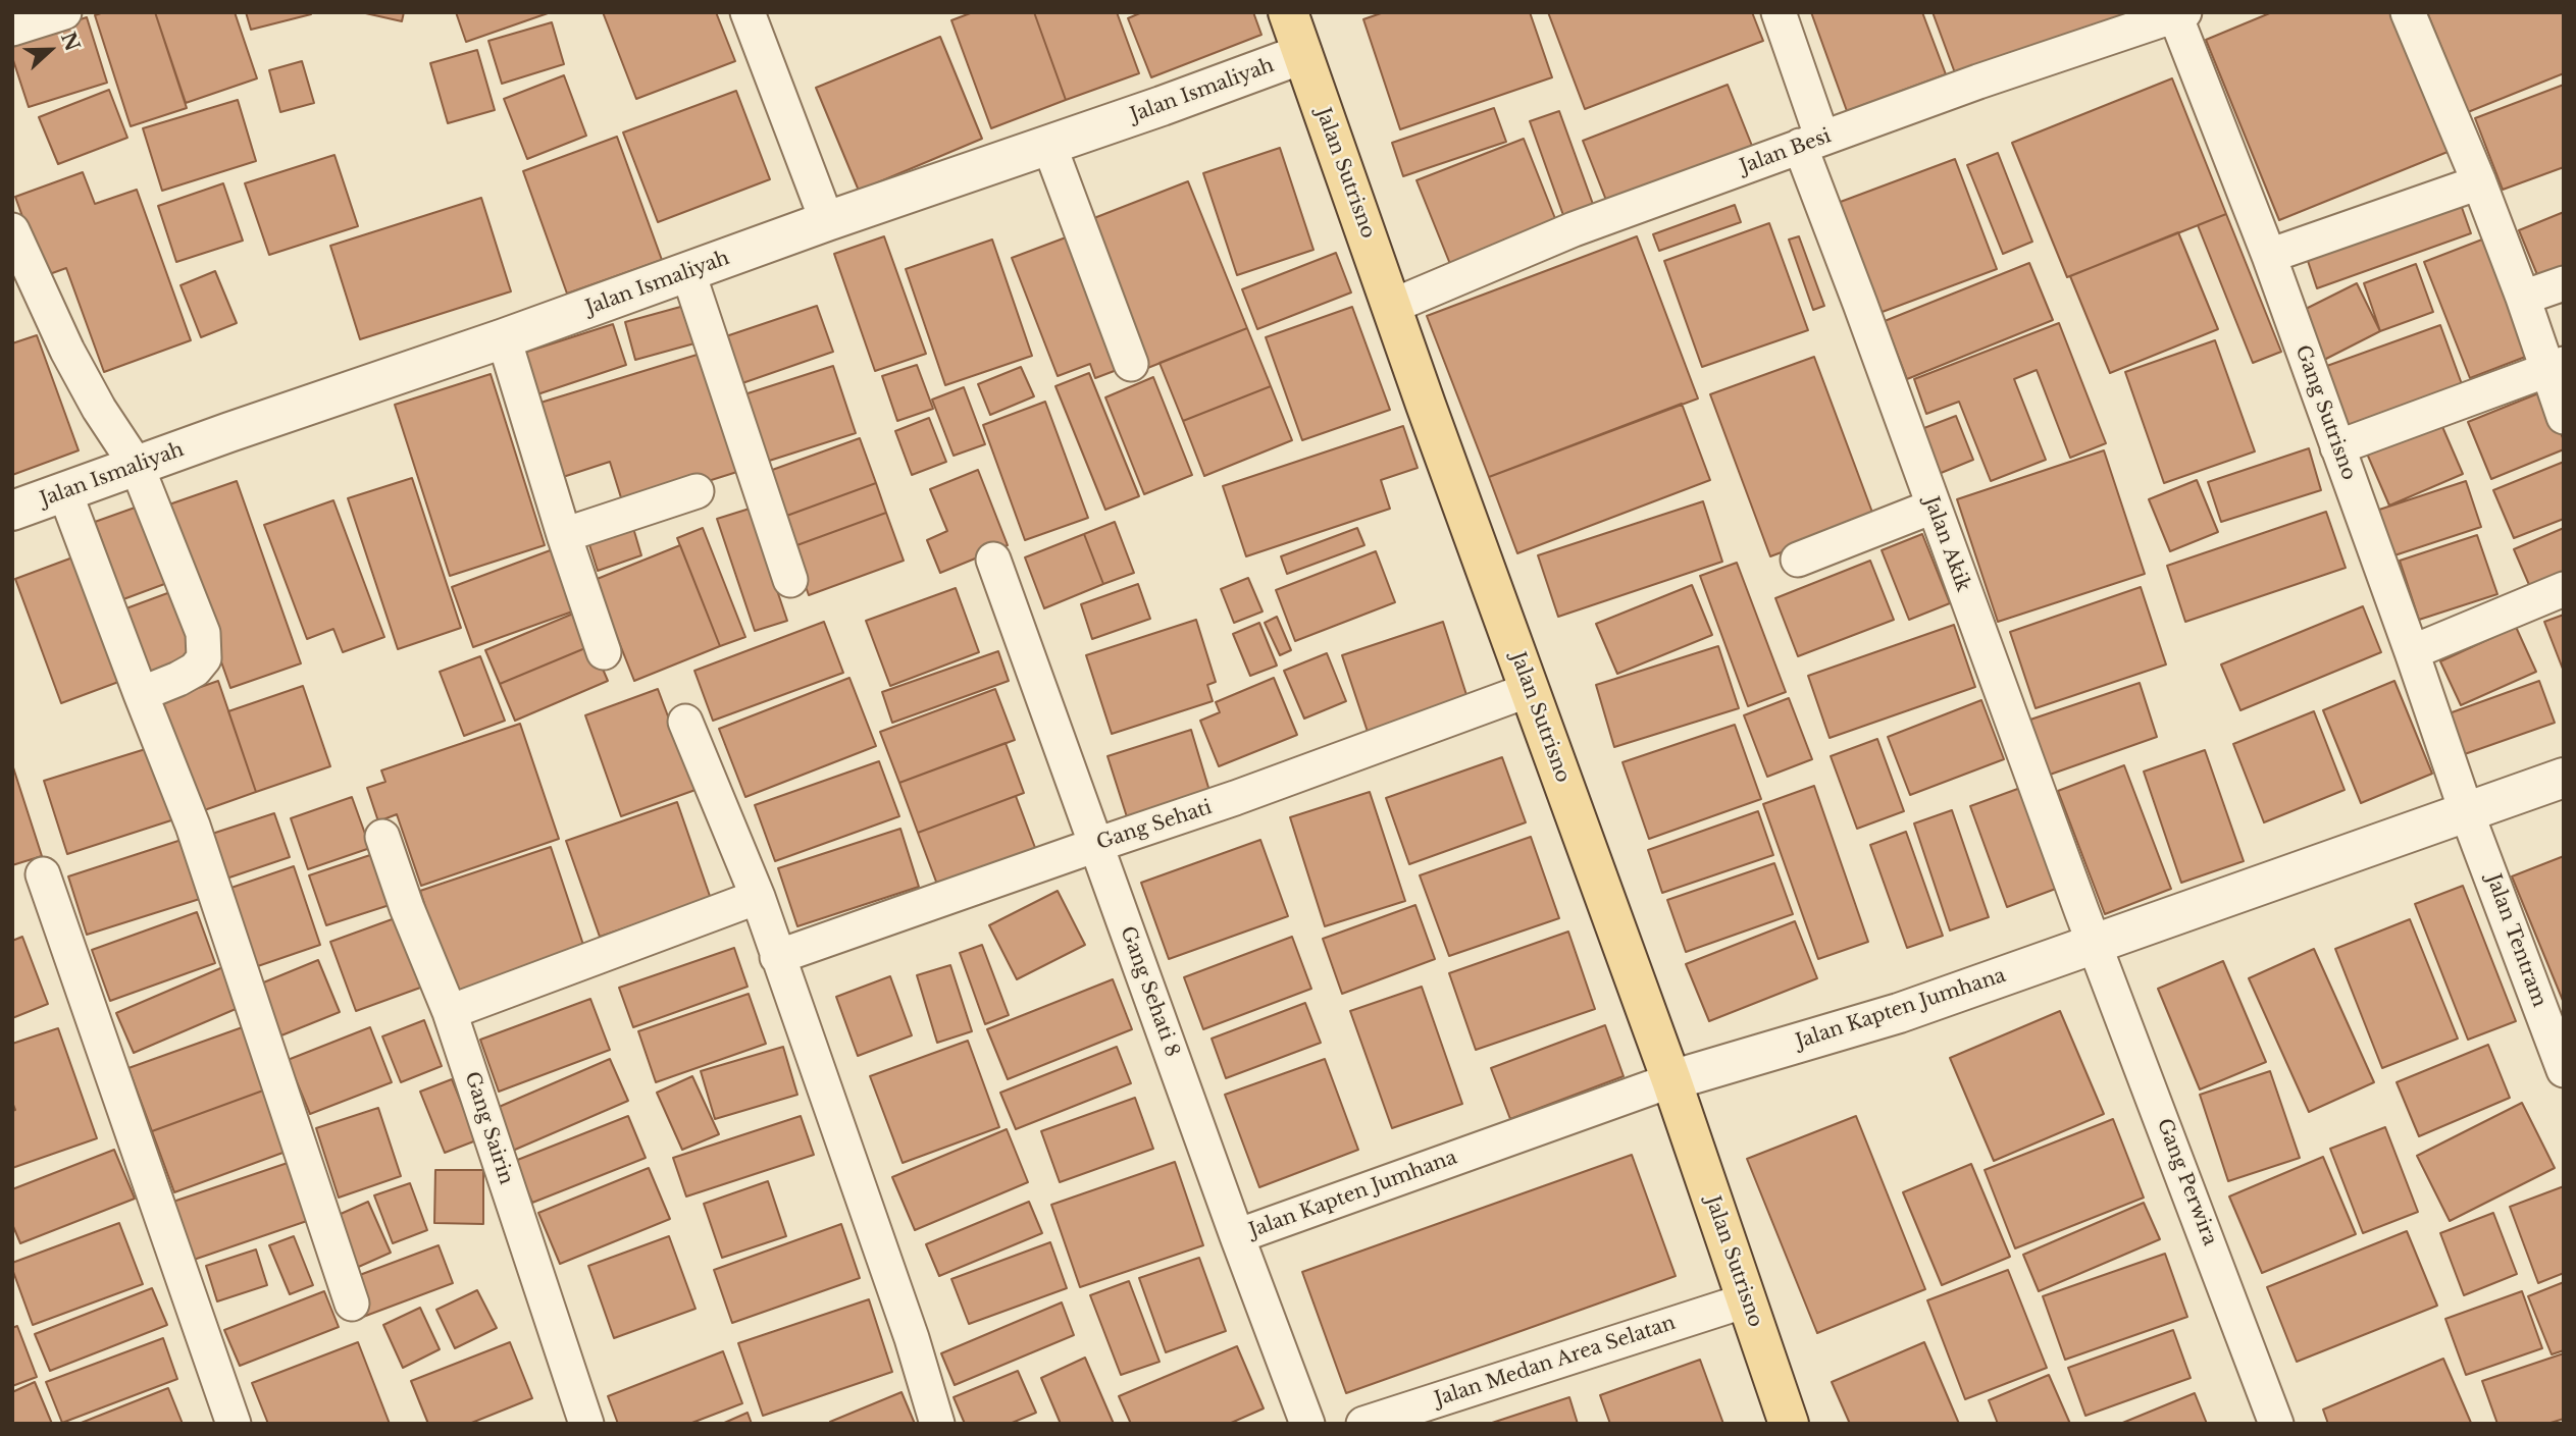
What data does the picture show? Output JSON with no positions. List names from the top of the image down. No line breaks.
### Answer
{"streets":{"main road":["Jalan Sutrisno"],"street":["Jalan Ismaliyah","Jalan Besi","Gang Sutrisno","Jalan Akik","Gang Sehati","Jalan Tentram","Gang Sehati 8","Jalan Kapten Jumhana","Gang Sairin","Gang Perwira","Jalan Medan Area Selatan"]},"crossings":[["Jalan Ismaliyah","Jalan Sutrisno"],["Jalan Besi","Jalan Sutrisno"],["Jalan Besi","Gang Sutrisno"],["Jalan Besi","Jalan Akik"],["Jalan Sutrisno","Gang Sehati"],["Jalan Sutrisno","Jalan Kapten Jumhana"],["Jalan Sutrisno","Jalan Medan Area Selatan"],["Gang Sutrisno","Jalan Tentram"],["Gang Sutrisno","Jalan Kapten Jumhana"],["Jalan Akik","Jalan Kapten Jumhana"],["Jalan Akik","Gang Perwira"],["Gang Sehati","Gang Sehati 8"],["Jalan Tentram","Jalan Kapten Jumhana"],["Gang Sehati 8","Jalan Kapten Jumhana"],["Jalan Kapten Jumhana","Gang Perwira"]],"north":"right"}
